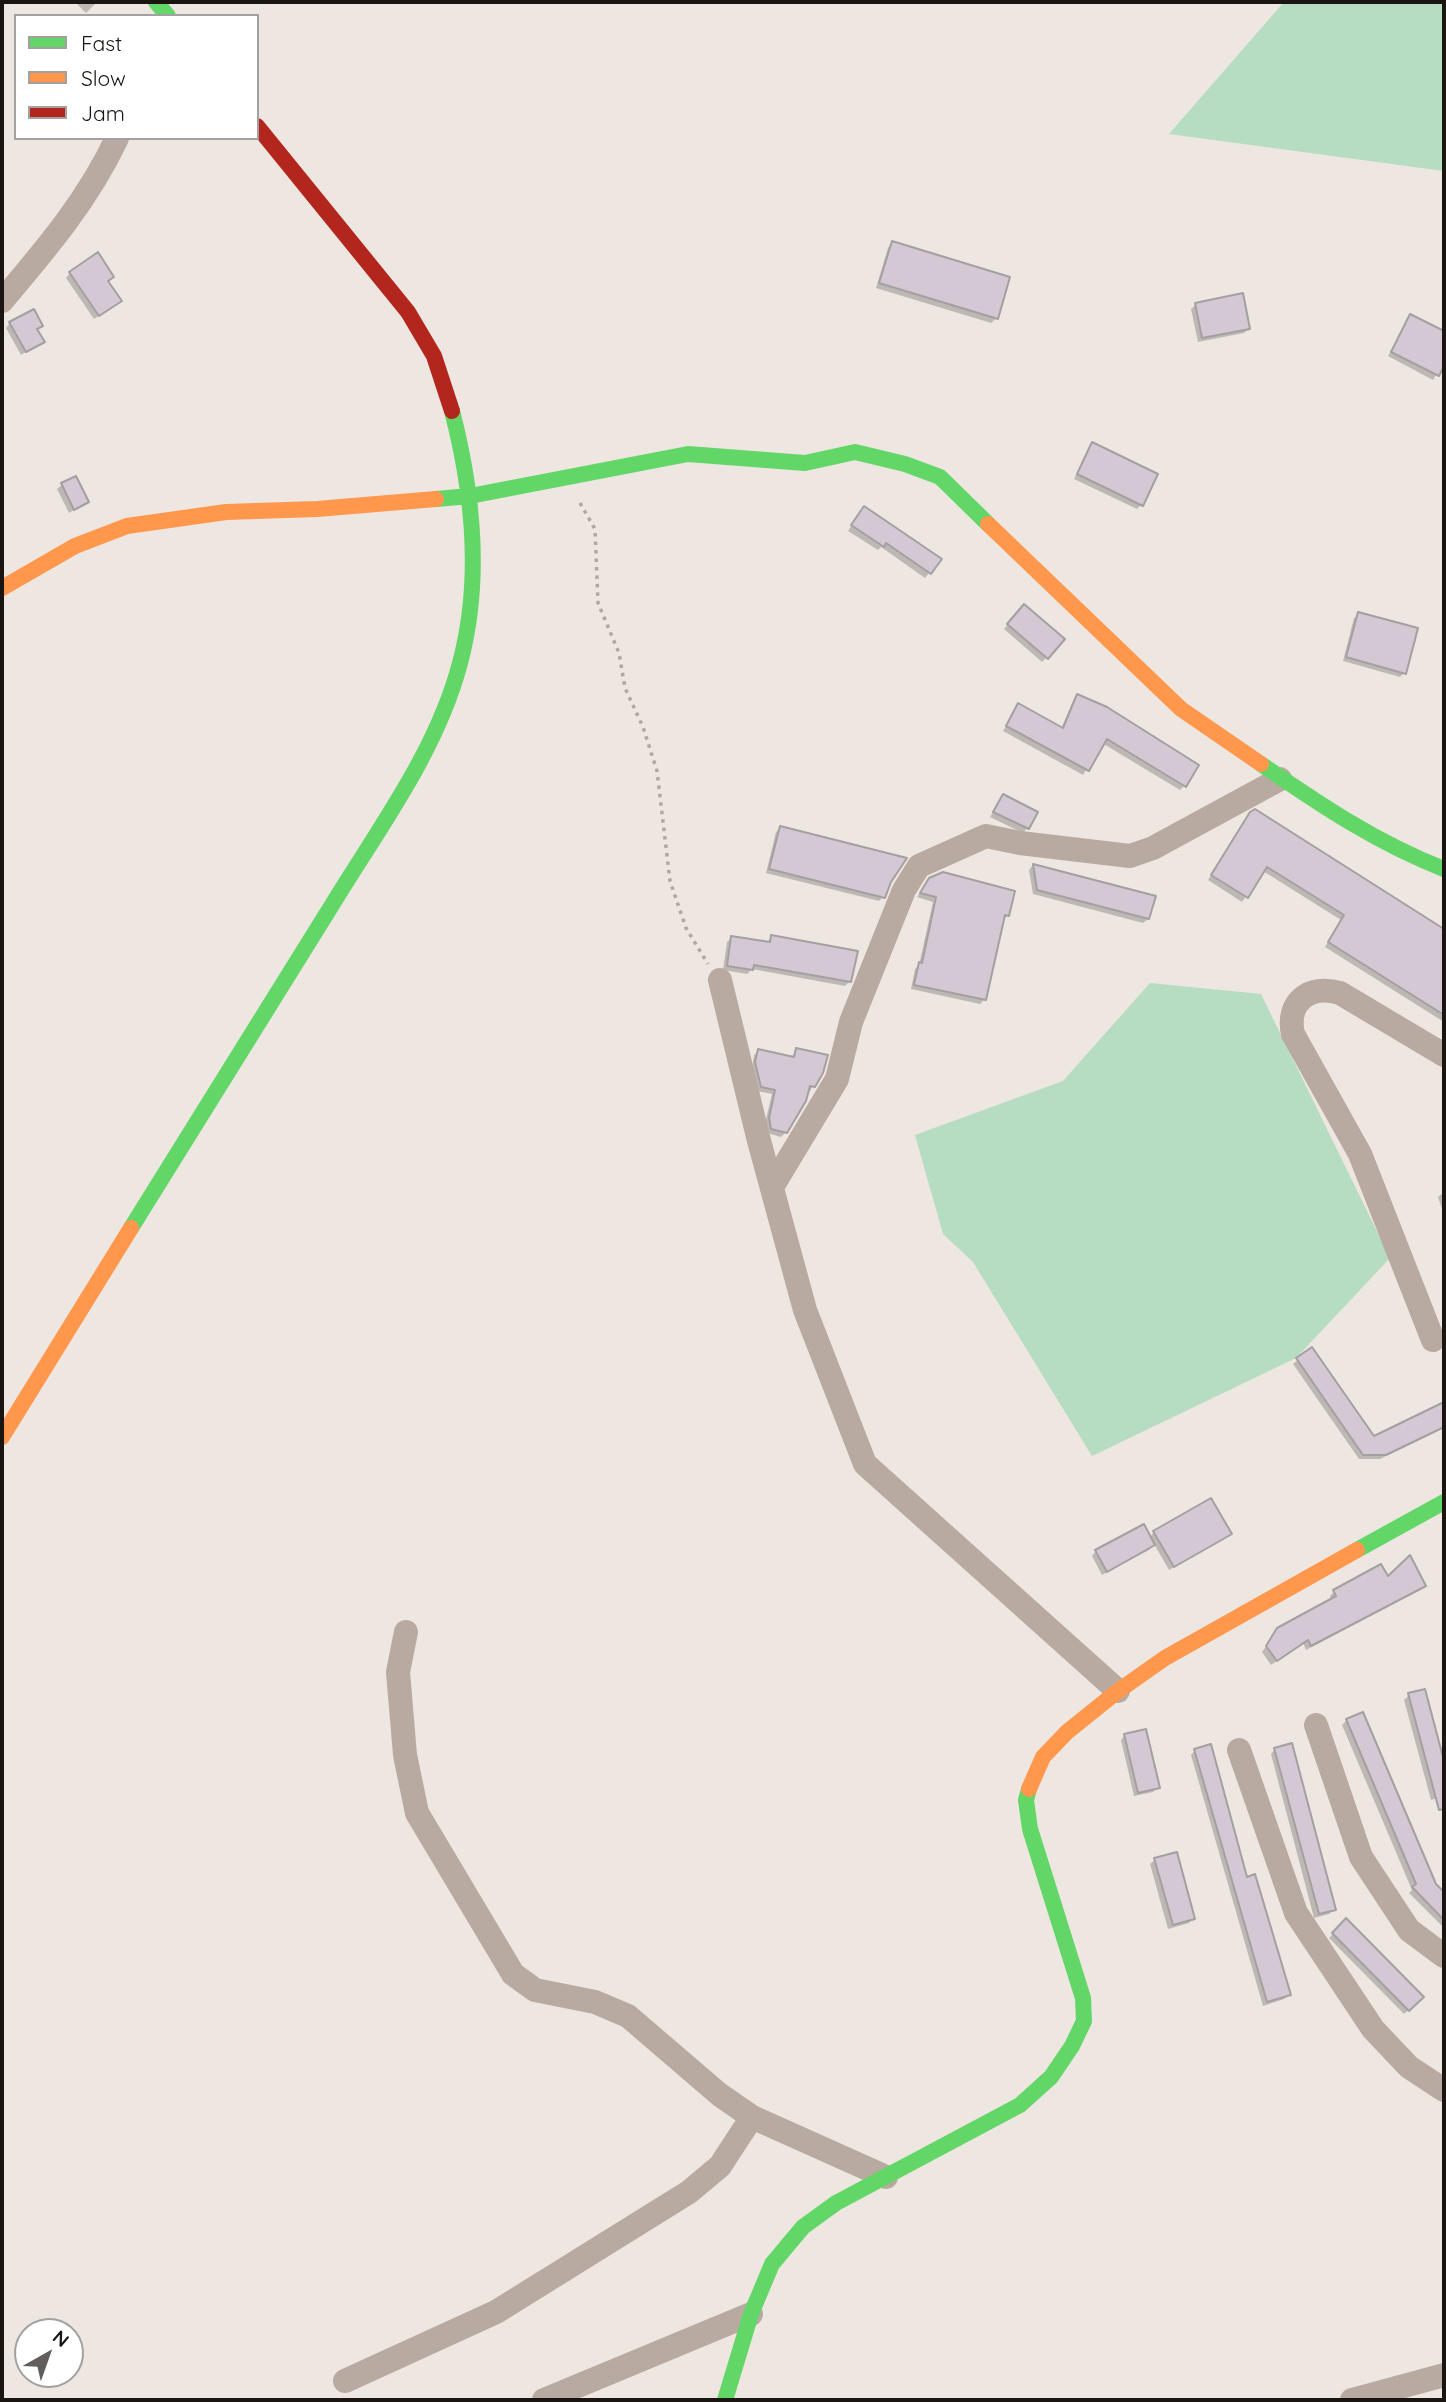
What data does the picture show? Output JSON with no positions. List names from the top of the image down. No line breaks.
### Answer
{"legend":["Fast","Slow","Jam"],"north":"top right"}
